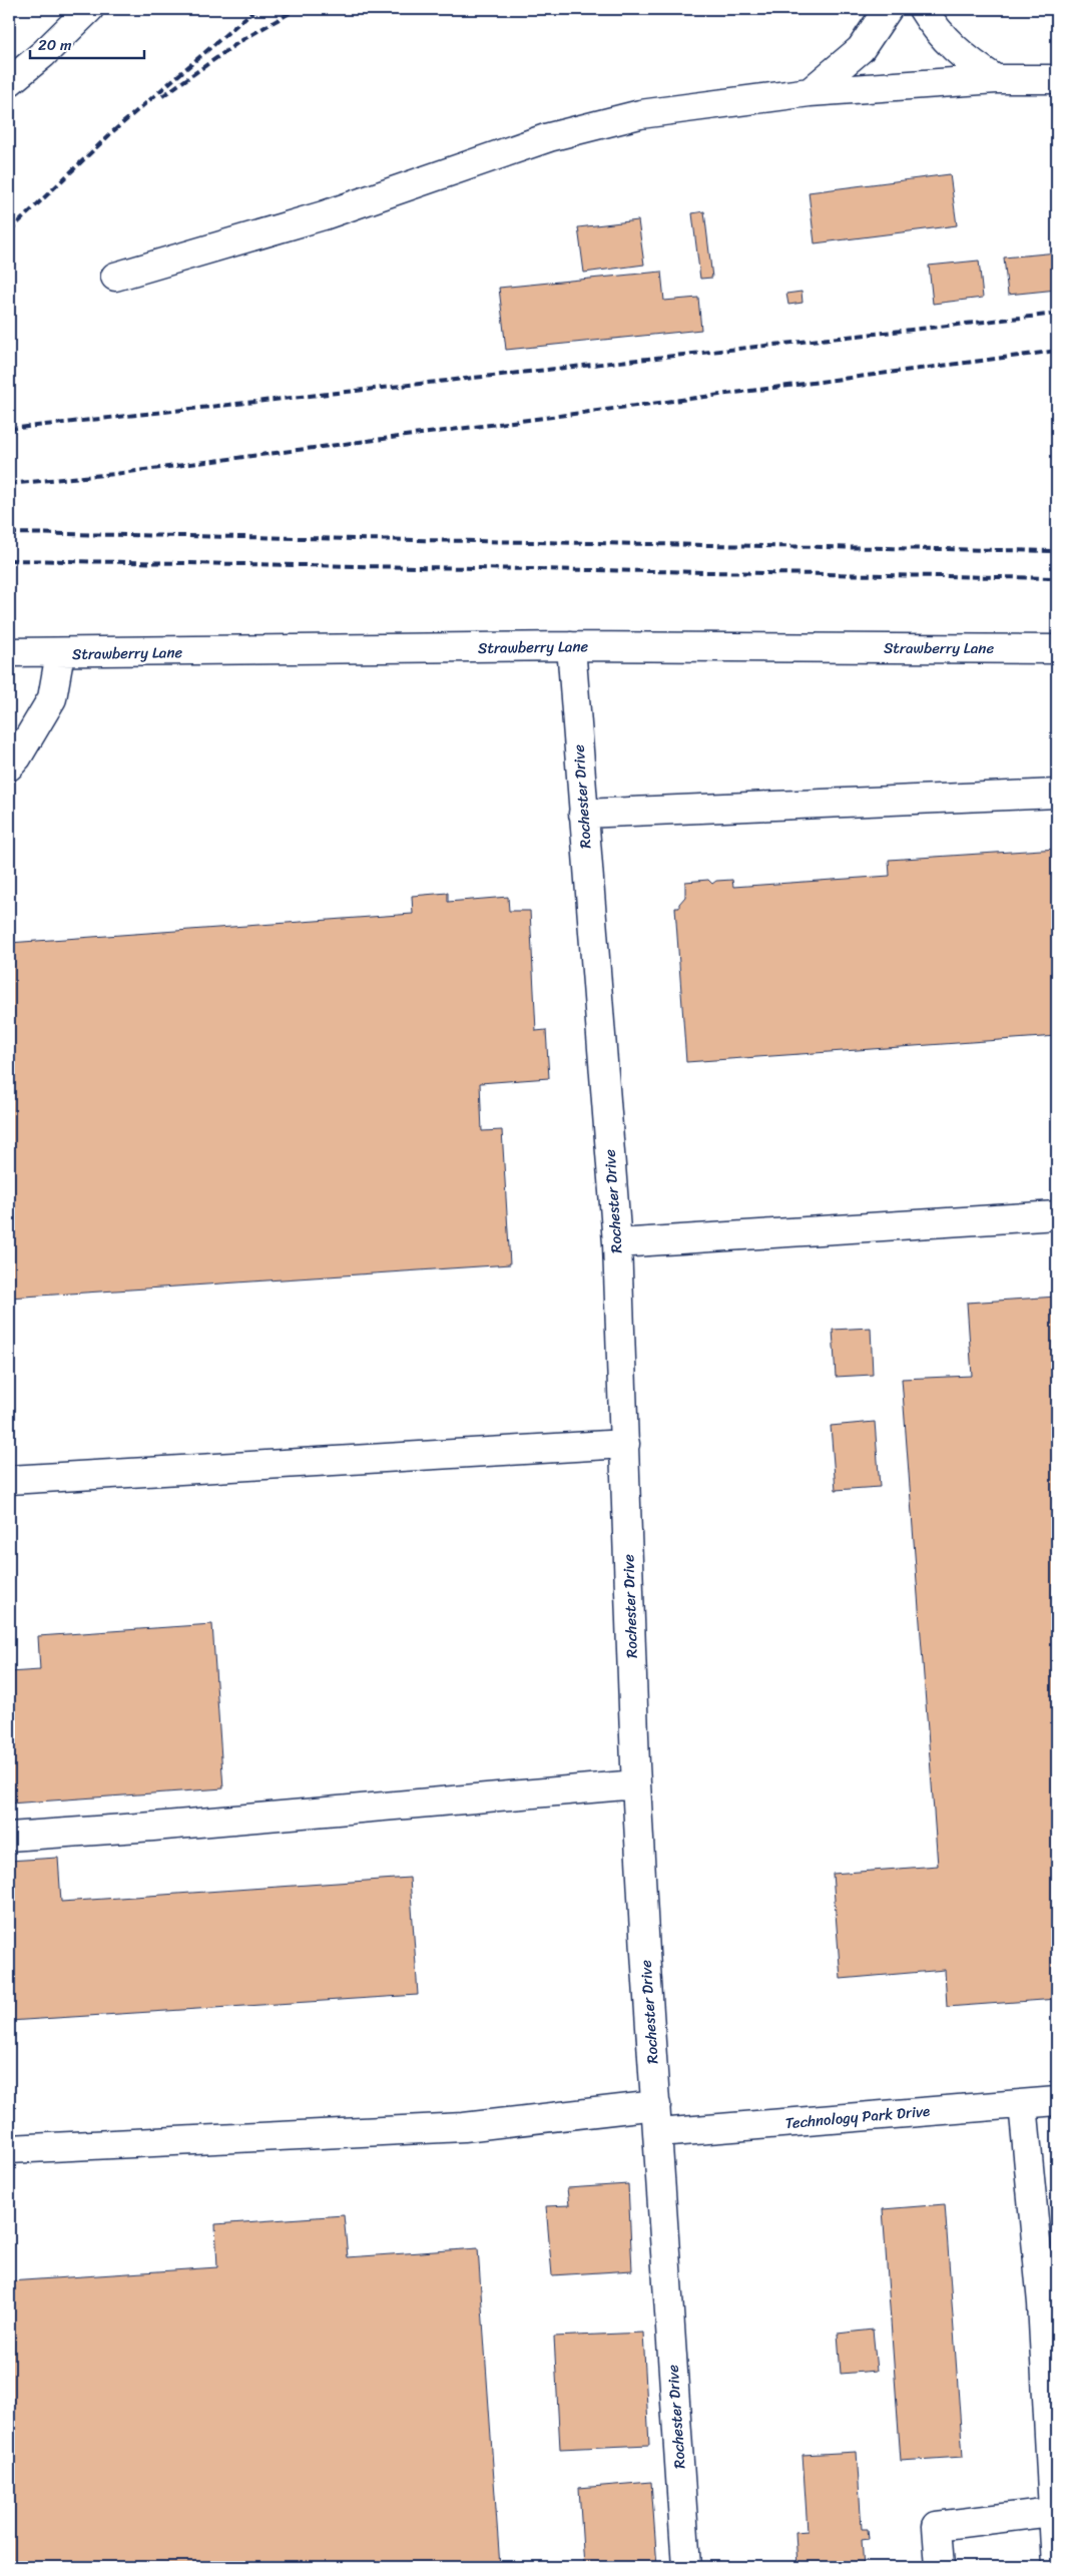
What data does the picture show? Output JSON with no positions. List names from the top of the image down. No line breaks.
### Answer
{"streets":{"street":["Strawberry Lane","Rochester Drive","Technology Park Drive"]},"crossings":[["Strawberry Lane","Rochester Drive"],["Rochester Drive","Technology Park Drive"]],"scale_bar":"20 m"}
